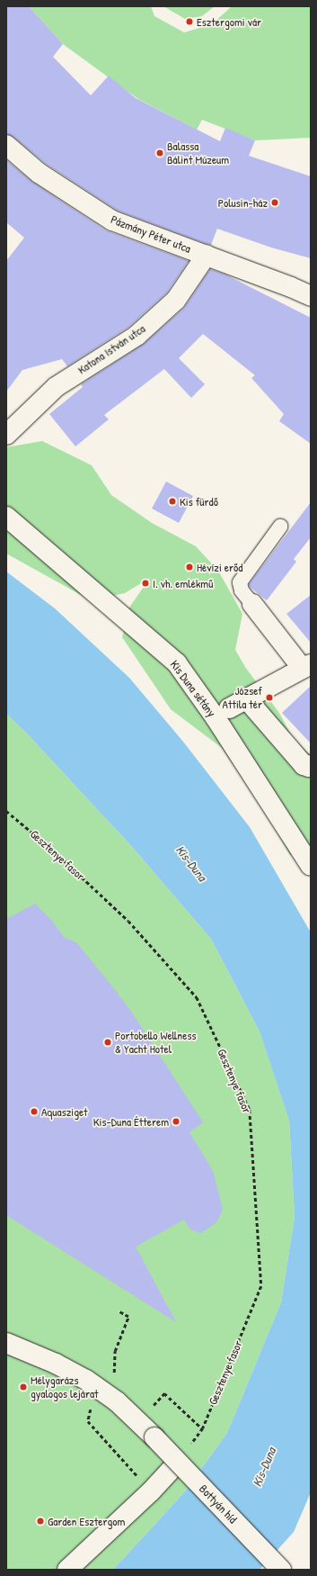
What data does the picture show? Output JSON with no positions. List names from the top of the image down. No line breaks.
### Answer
{"streets":{"street":["Pázmány Péter utca","Katona István utca","Kis Duna sétány","Bottyán híd"],"path":["Gesztenye fasor"]},"crossings":[["Pázmány Péter utca","Katona István utca"]],"water":["Kis-Duna"],"places":["Esztergomi vár","Balassa Bálint Múzeum","Polusin-ház","Kis fürdő","Hévízi erőd","I. vh. emlékmű","József Attila tér","Portobello Wellness & Yacht Hotel","Aquasziget","Kis-Duna Étterem","Mélygarázs gyalogos lejárat","Garden Esztergom"]}
